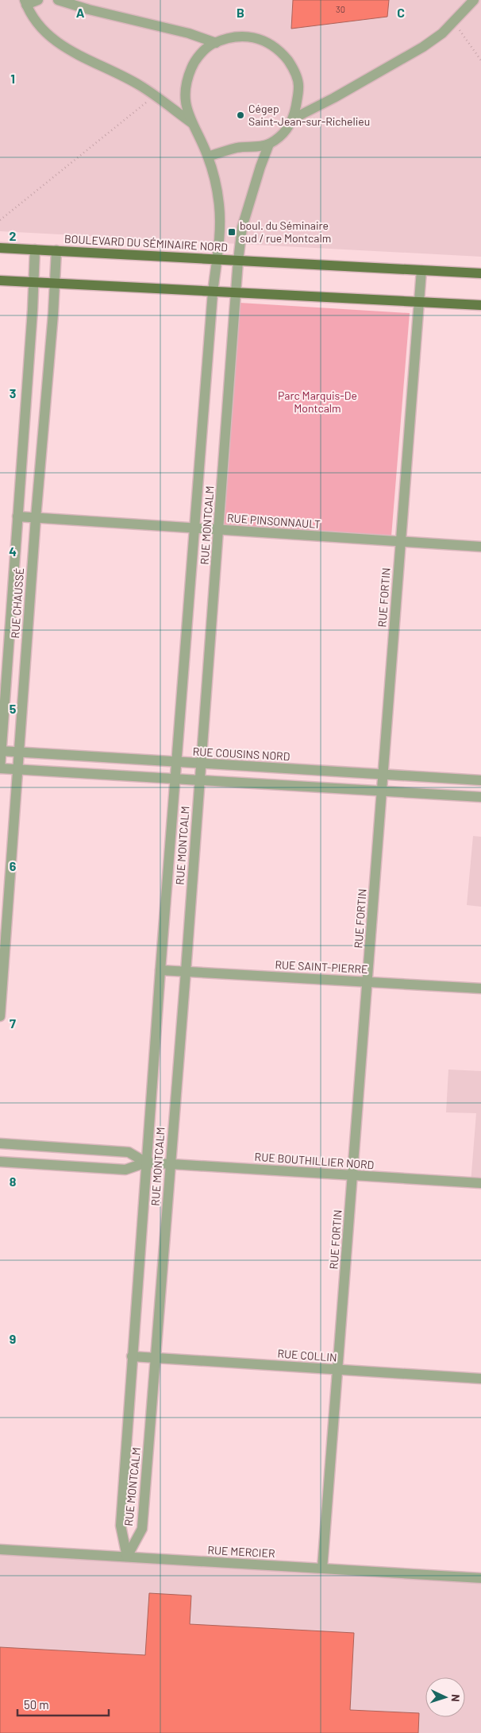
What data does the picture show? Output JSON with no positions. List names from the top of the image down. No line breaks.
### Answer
{"streets":{"main road":["BOULEVARD DU SÉMINAIRE NORD"],"street":["RUE PINSONNAULT","RUE MONTCALM","RUE FORTIN","RUE CHAUSSÉ","RUE COUSINS NORD","RUE SAINT-PIERRE","RUE BOUTHILLIER NORD","RUE COLLIN","RUE MERCIER"]},"crossings":[["BOULEVARD DU SÉMINAIRE NORD","RUE MONTCALM"],["BOULEVARD DU SÉMINAIRE NORD","RUE FORTIN"],["BOULEVARD DU SÉMINAIRE NORD","RUE CHAUSSÉ"],["RUE PINSONNAULT","RUE MONTCALM"],["RUE PINSONNAULT","RUE FORTIN"],["RUE PINSONNAULT","RUE CHAUSSÉ"],["RUE MONTCALM","RUE COUSINS NORD"],["RUE MONTCALM","RUE SAINT-PIERRE"],["RUE MONTCALM","RUE BOUTHILLIER NORD"],["RUE MONTCALM","RUE COLLIN"],["RUE MONTCALM","RUE MERCIER"],["RUE FORTIN","RUE COUSINS NORD"],["RUE FORTIN","RUE SAINT-PIERRE"],["RUE FORTIN","RUE BOUTHILLIER NORD"],["RUE FORTIN","RUE COLLIN"],["RUE FORTIN","RUE MERCIER"],["RUE CHAUSSÉ","RUE COUSINS NORD"]],"parks":["Parc Marquis-De Montcalm"],"places":{"other":["Cégep Saint-Jean-sur-Richelieu"],"transit":["boul. du Séminaire sud / rue Montcalm"]},"house_numbers":["30"],"scale_bar":"50 m","north":"right","grid":{"columns":["A","B","C"],"rows":["1","2","3","4","5","6","7","8","9"]}}
